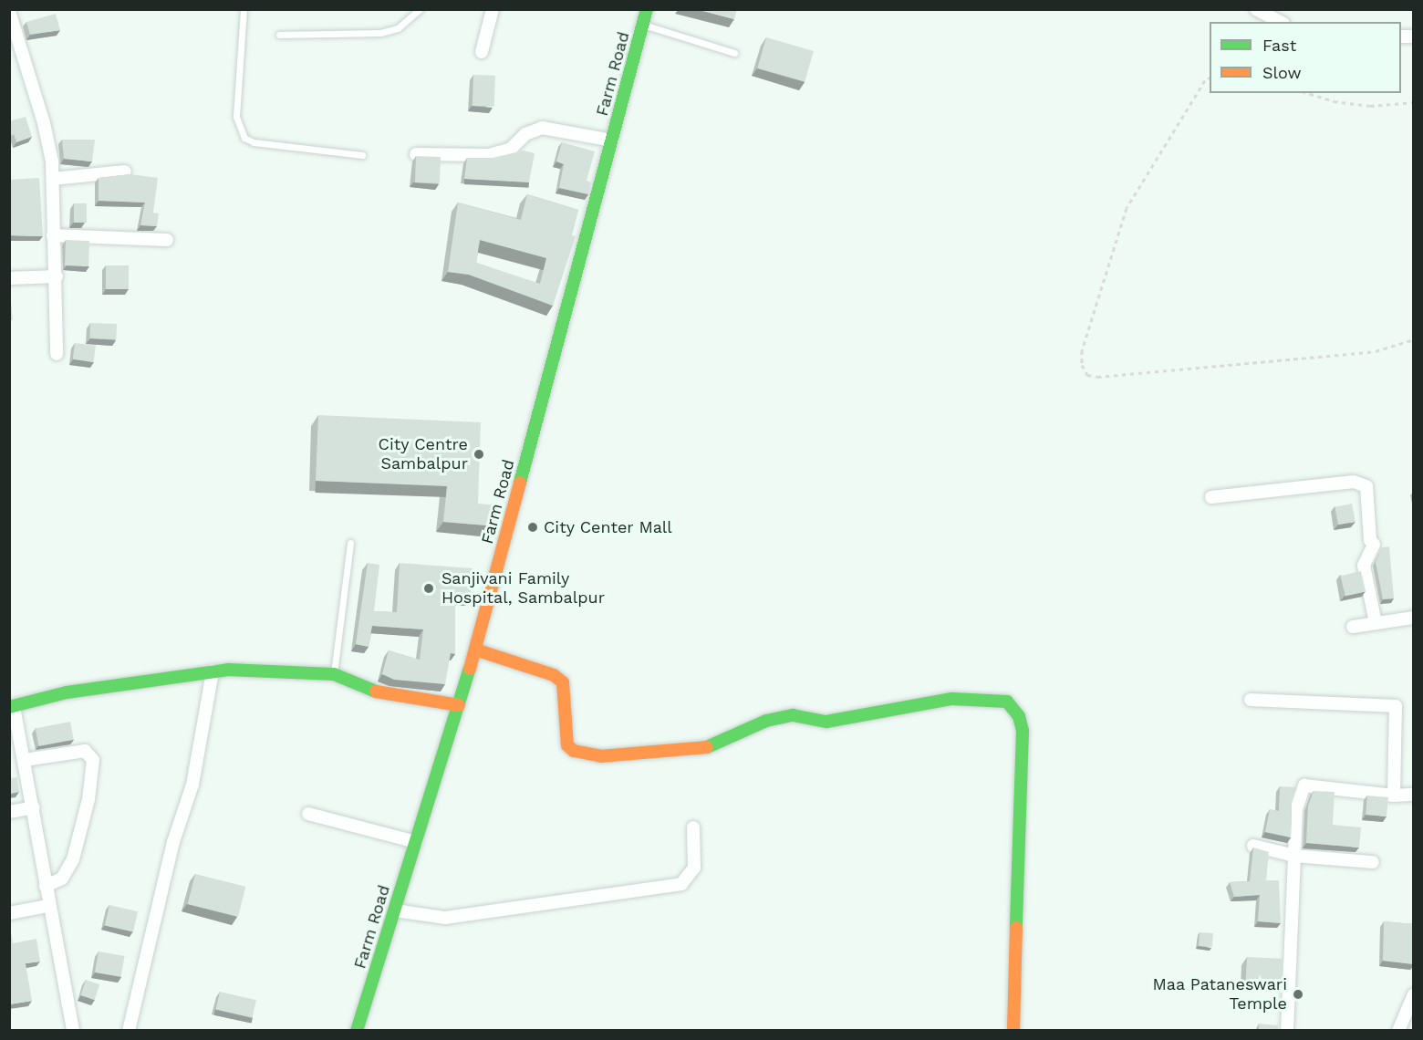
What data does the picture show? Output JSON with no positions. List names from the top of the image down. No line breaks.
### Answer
{"streets":{"street":["Farm Road"]},"places":["City Centre Sambalpur","City Center Mall","Sanjivani Family Hospital, Sambalpur","Maa Pataneswari Temple"],"legend":["Fast","Slow"]}
